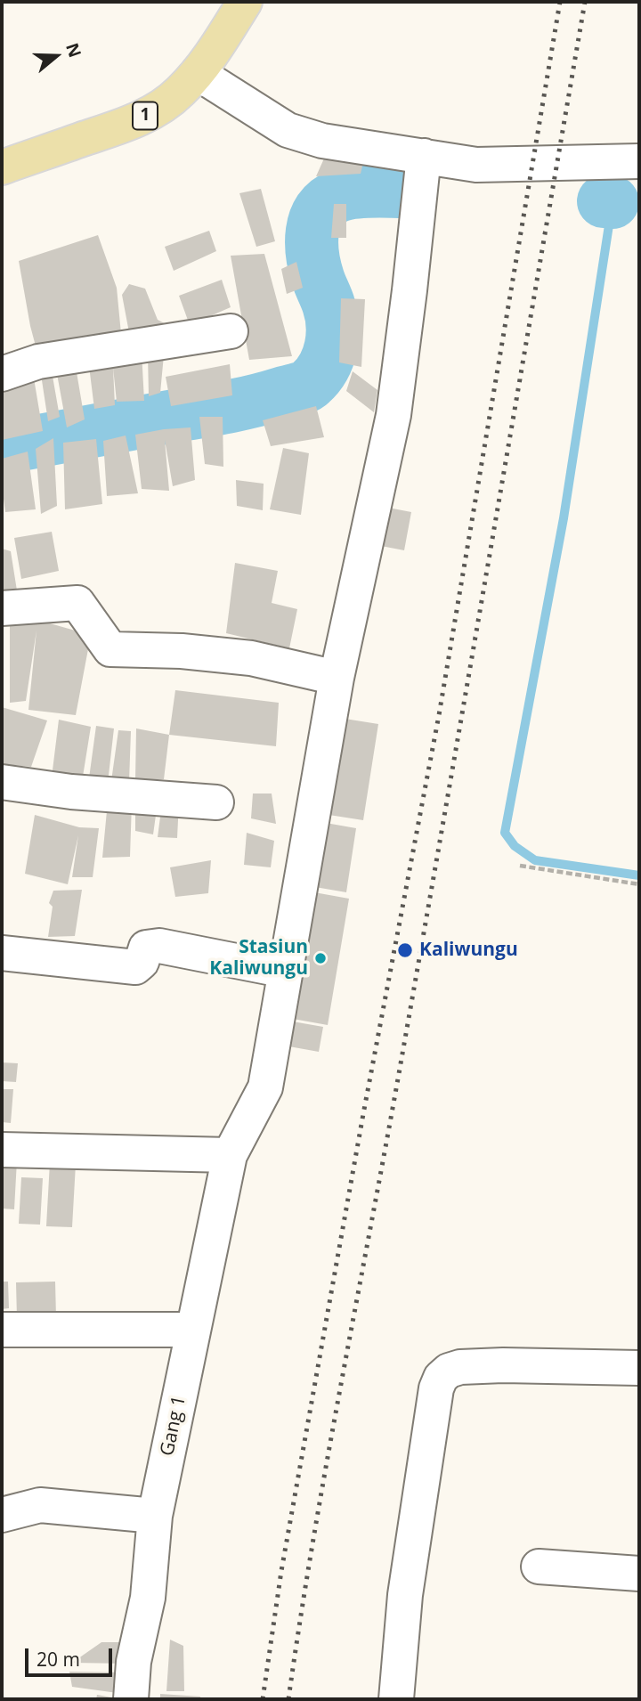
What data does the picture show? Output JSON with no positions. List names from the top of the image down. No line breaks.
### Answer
{"streets":{"main road":["1"],"street":["Gang 1"]},"places":["Kaliwungu","Stasiun Kaliwungu"],"scale_bar":"20 m","north":"right"}
